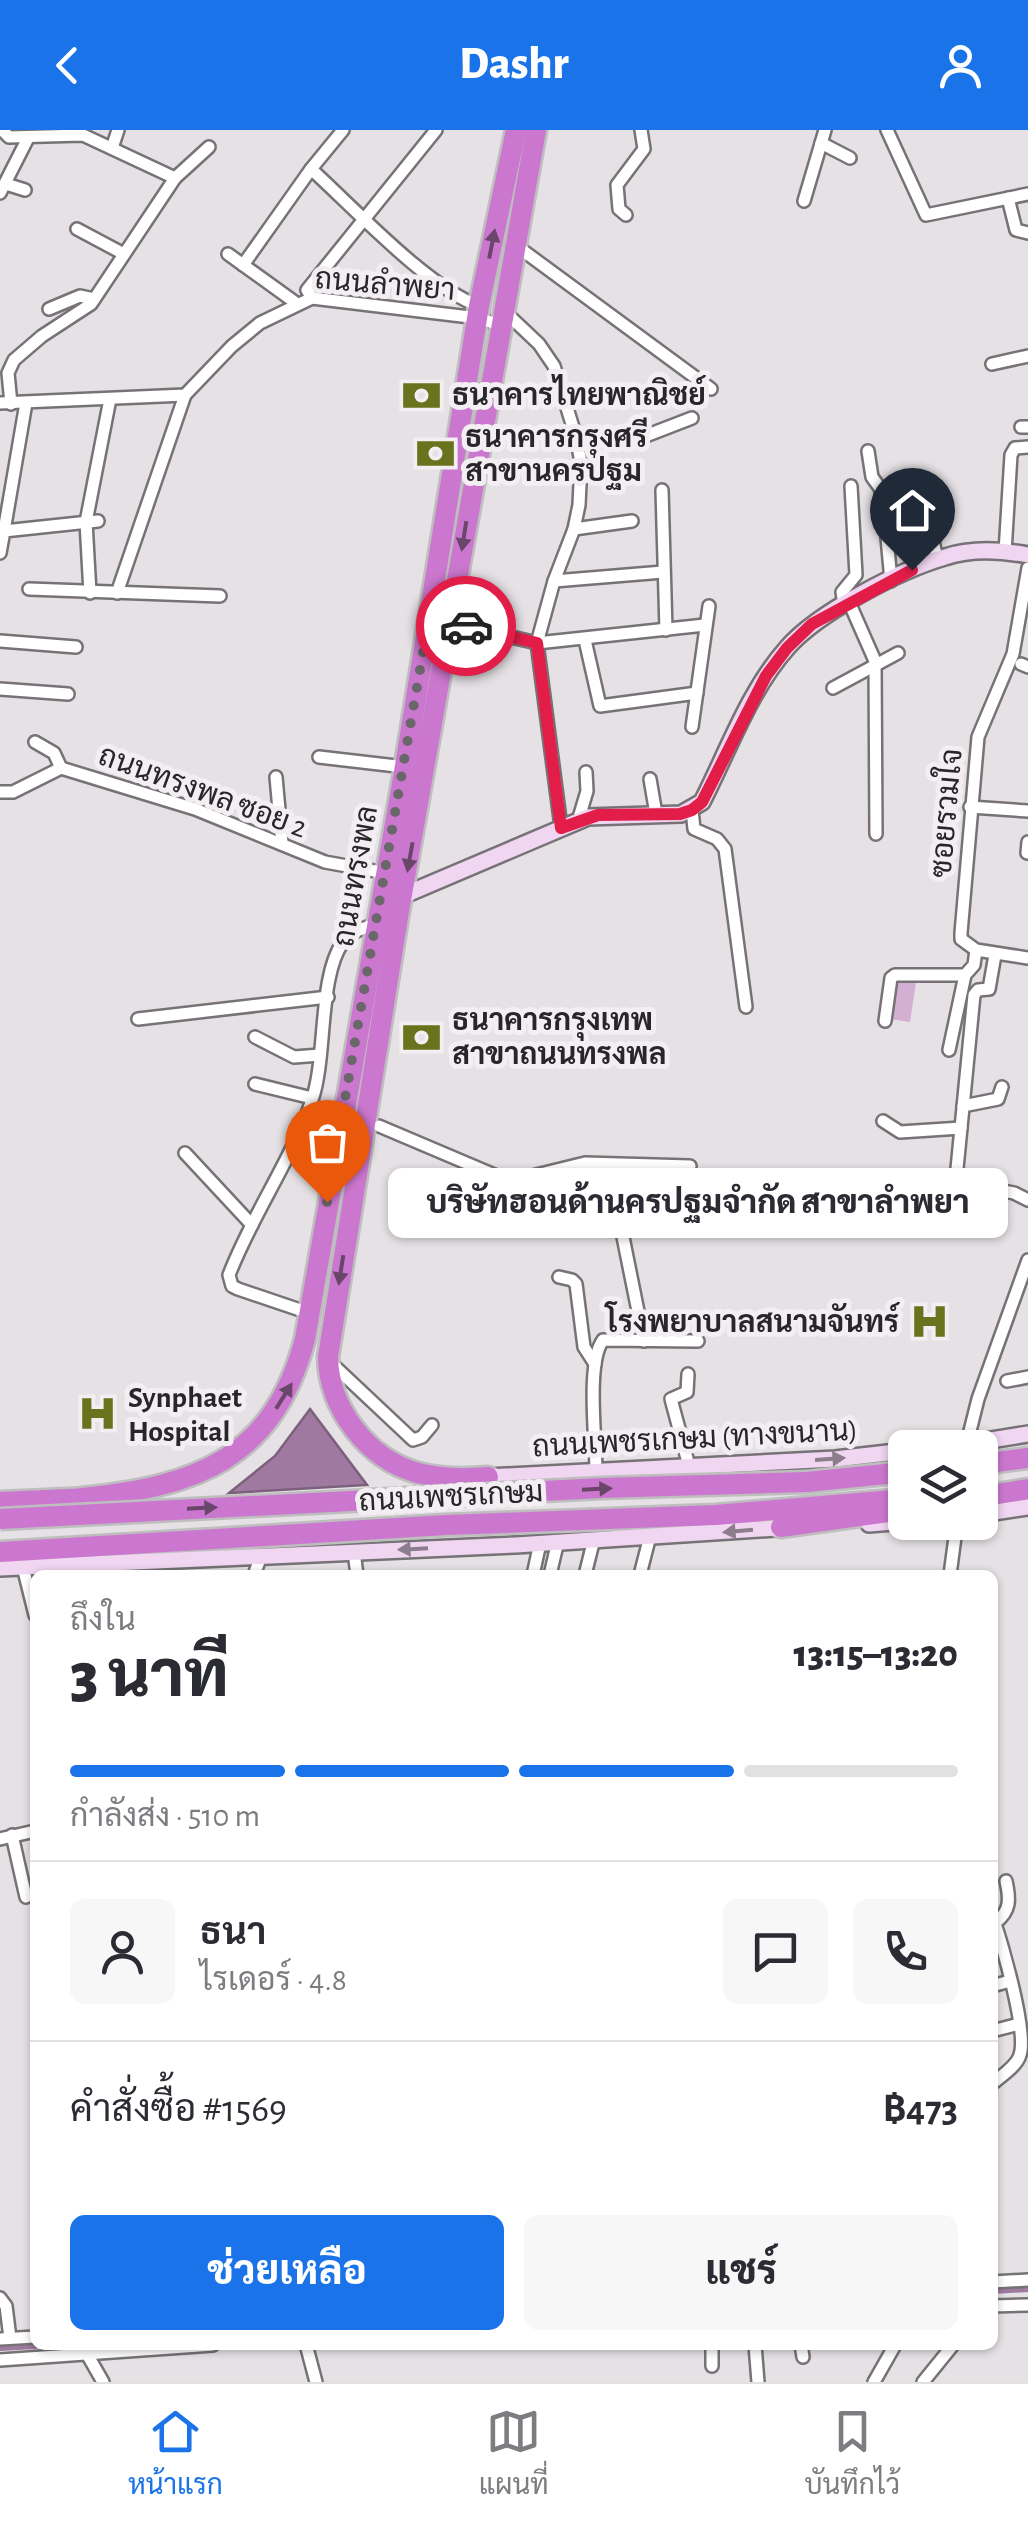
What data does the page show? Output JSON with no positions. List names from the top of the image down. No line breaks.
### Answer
{"streets":{"highway":["ถนนทรงพล","ถนนเพชรเกษม"],"main road":["ถนนเพชรเกษม (ทางขนาน)"],"street":["ถนนลำพยา","ถนนทรงพล ซอย 2","ซอยรวมใจ"]},"crossings":[["ถนนลำพยา","ถนนทรงพล"],["ถนนทรงพล ซอย 2","ถนนทรงพล"],["ถนนทรงพล","ถนนเพชรเกษม (ทางขนาน)"]],"places":{"bank":["ธนาคารไทยพาณิชย์","ธนาคารกรุงศรี สาขานครปฐม","ธนาคารกรุงเทพ สาขาถนนทรงพล"],"other":["บริษัทฮอนด้านครปฐมจำกัด สาขาลำพยา"],"hospital":["โรงพยาบาลสนามจันทร์","Synphaet Hospital"]},"page":{"header":"Dashr","bubble":"บริษัทฮอนด้านครปฐมจำกัด สาขาลำพยา","heading":["3 นาที","ถึงใน","13:15–13:20"],"panel":["ธนา","ไรเดอร์ · 4.8","คำสั่งซื้อ #1569","฿473"],"bar":"กำลังส่ง · 510 m","buttons":["ช่วยเหลือ","แชร์"],"tabs":["หน้าแรก","แผนที่","บันทึกไว้"]}}
